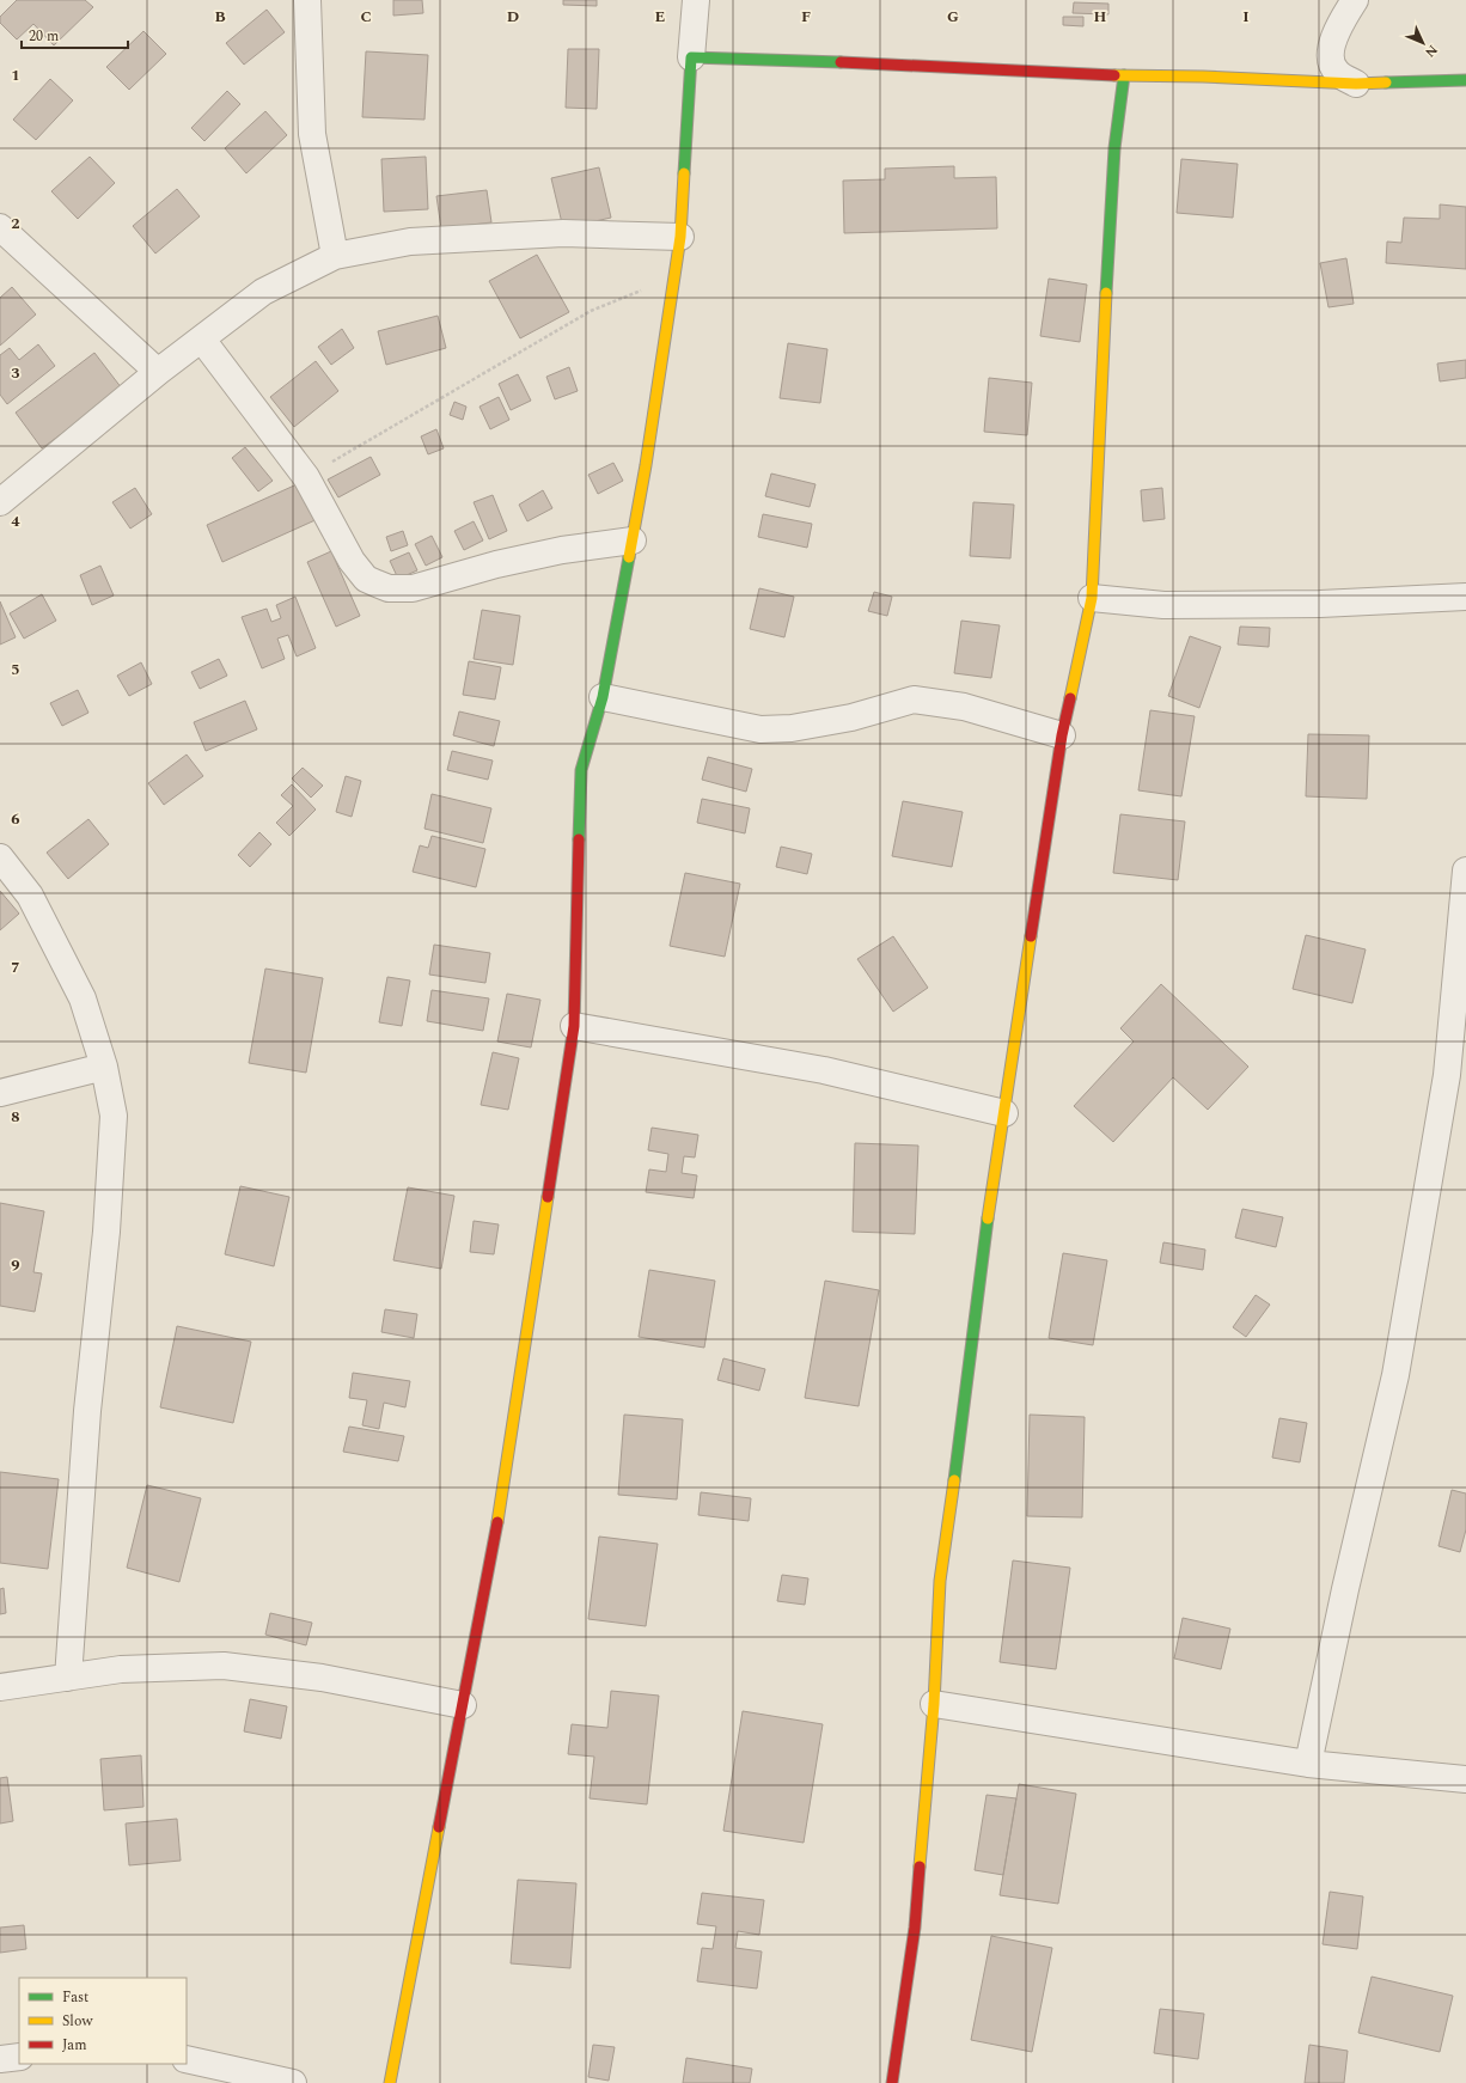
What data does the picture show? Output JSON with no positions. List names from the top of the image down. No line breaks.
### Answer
{"legend":["Fast","Slow","Jam"],"scale_bar":"20 m","north":"bottom right","grid":{"columns":["B","C","D","E","F","G","H","I"],"rows":["1","2","3","4","5","6","7","8","9"]}}
